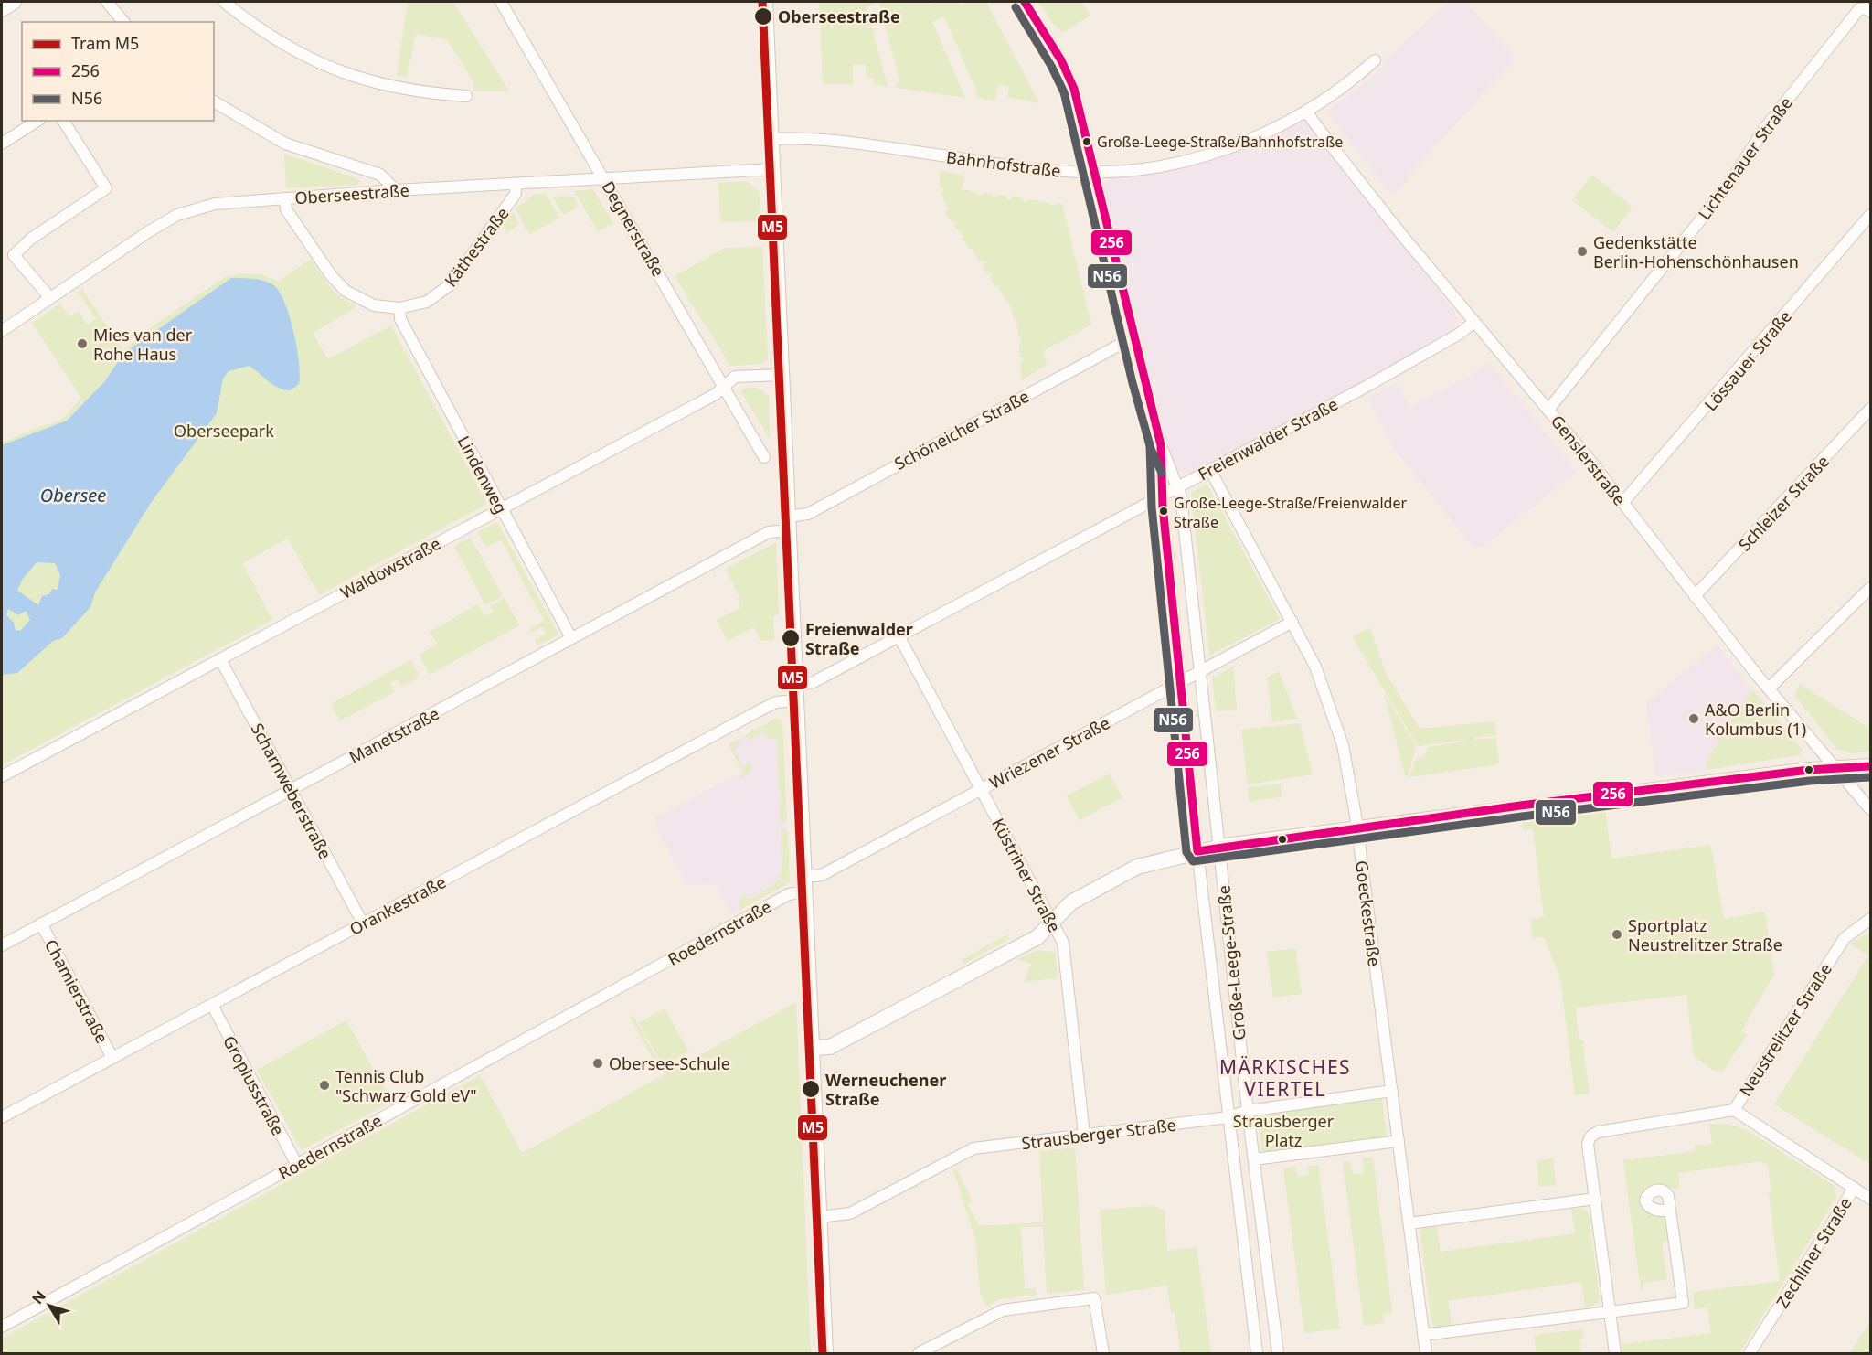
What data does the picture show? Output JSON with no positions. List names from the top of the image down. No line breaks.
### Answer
{"streets":{"street":["Lichtenauer Straße","Bahnhofstraße","Oberseestraße","Degnerstraße","Käthestraße","Lössauer Straße","Schöneicher Straße","Freienwalder Straße","Genslerstraße","Lindenweg","Schleizer Straße","Waldowstraße","Manetstraße","Wriezener Straße","Scharnweberstraße","Küstriner Straße","Orankestraße","Goeckestraße","Roedernstraße","Große-Leege-Straße","Chamierstraße","Neustrelitzer Straße","Gropiusstraße","Strausberger Straße","Zechliner Straße"]},"crossings":[["Lichtenauer Straße","Genslerstraße"],["Bahnhofstraße","Genslerstraße"],["Bahnhofstraße","Große-Leege-Straße"],["Oberseestraße","Degnerstraße"],["Oberseestraße","Käthestraße"],["Degnerstraße","Waldowstraße"],["Käthestraße","Lindenweg"],["Lössauer Straße","Genslerstraße"],["Schöneicher Straße","Manetstraße"],["Schöneicher Straße","Große-Leege-Straße"],["Freienwalder Straße","Genslerstraße"],["Freienwalder Straße","Küstriner Straße"],["Freienwalder Straße","Orankestraße"],["Freienwalder Straße","Goeckestraße"],["Freienwalder Straße","Große-Leege-Straße"],["Genslerstraße","Schleizer Straße"],["Lindenweg","Waldowstraße"],["Lindenweg","Manetstraße"],["Waldowstraße","Scharnweberstraße"],["Manetstraße","Scharnweberstraße"],["Manetstraße","Chamierstraße"],["Wriezener Straße","Küstriner Straße"],["Wriezener Straße","Goeckestraße"],["Wriezener Straße","Roedernstraße"],["Wriezener Straße","Große-Leege-Straße"],["Scharnweberstraße","Orankestraße"],["Küstriner Straße","Strausberger Straße"],["Orankestraße","Chamierstraße"],["Orankestraße","Gropiusstraße"],["Goeckestraße","Strausberger Straße"],["Roedernstraße","Gropiusstraße"],["Große-Leege-Straße","Strausberger Straße"],["Neustrelitzer Straße","Zechliner Straße"]],"districts":["MÄRKISCHES VIERTEL"],"water":["Obersee"],"parks":["Oberseepark","Strausberger Platz"],"places":["Oberseestraße","Große-Leege-Straße/Bahnhofstraße","Gedenkstätte Berlin-Hohenschönhausen","Mies van der Rohe Haus","Große-Leege-Straße/Freienwalder Straße","Freienwalder Straße","A&O Berlin Kolumbus (1)","Sportplatz Neustrelitzer Straße","Obersee-Schule","Tennis Club \"Schwarz Gold eV\"","Werneuchener Straße"],"lines":["tram line M5","transit line 256","transit line N56"],"legend":["Tram M5","256","N56"],"north":"top left"}
